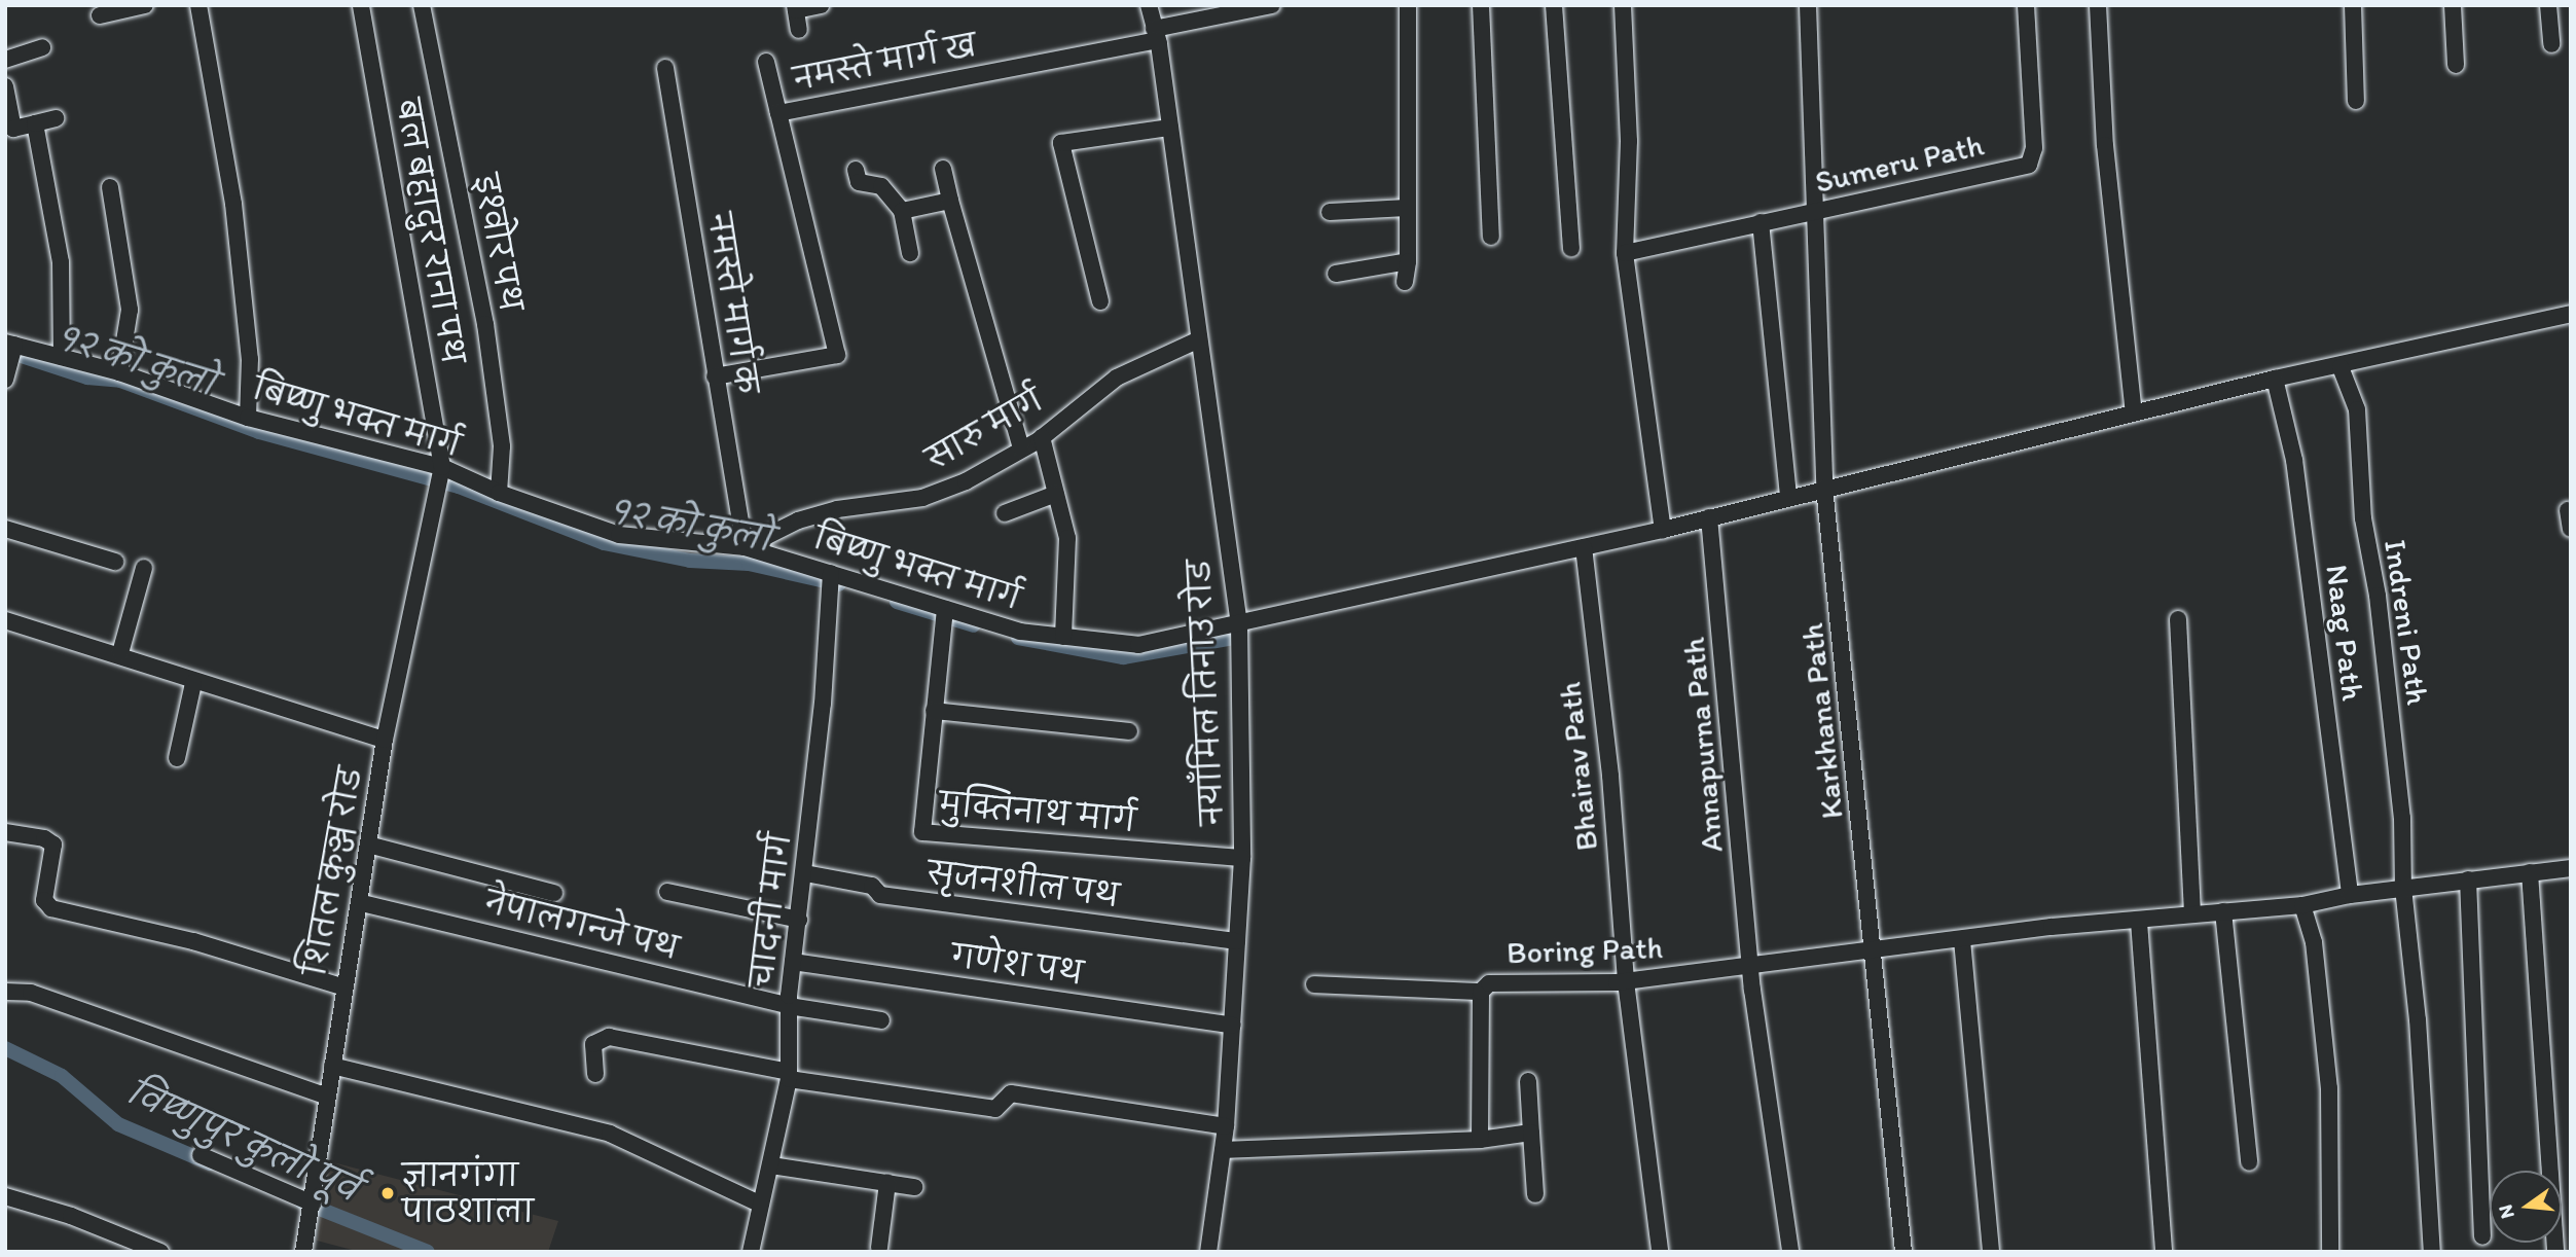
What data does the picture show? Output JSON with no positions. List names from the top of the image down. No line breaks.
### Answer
{"streets":{"street":["नमस्ते मार्ग ख","Sumeru Path","बल बहादुर राना पथ","इश्वोर पथ","नमस्ते मार्ग क","बिष्णु भक्त मार्ग","सारु मार्ग","Indreni Path","Naag Path","नयाँमिल तिनाउ रोड","Karkhana Path","Annapurna Path","Bhairav Path","मुक्तिनाथ मार्ग","शितल कुञ्ज रोड","सृजनशील पथ","चादनी मार्ग","नेपालगन्जे पथ","Boring Path","गणेश पथ"]},"crossings":[["नमस्ते मार्ग ख","नमस्ते मार्ग क"],["नमस्ते मार्ग ख","नयाँमिल तिनाउ रोड"],["Sumeru Path","Karkhana Path"],["बल बहादुर राना पथ","बिष्णु भक्त मार्ग"],["बल बहादुर राना पथ","शितल कुञ्ज रोड"],["इश्वोर पथ","बिष्णु भक्त मार्ग"],["नमस्ते मार्ग क","बिष्णु भक्त मार्ग"],["नमस्ते मार्ग क","सारु मार्ग"],["बिष्णु भक्त मार्ग","सारु मार्ग"],["बिष्णु भक्त मार्ग","Indreni Path"],["बिष्णु भक्त मार्ग","Naag Path"],["बिष्णु भक्त मार्ग","नयाँमिल तिनाउ रोड"],["बिष्णु भक्त मार्ग","Karkhana Path"],["बिष्णु भक्त मार्ग","Annapurna Path"],["बिष्णु भक्त मार्ग","Bhairav Path"],["बिष्णु भक्त मार्ग","मुक्तिनाथ मार्ग"],["बिष्णु भक्त मार्ग","शितल कुञ्ज रोड"],["बिष्णु भक्त मार्ग","चादनी मार्ग"],["सारु मार्ग","नयाँमिल तिनाउ रोड"],["Indreni Path","Boring Path"],["Naag Path","Boring Path"],["नयाँमिल तिनाउ रोड","मुक्तिनाथ मार्ग"],["नयाँमिल तिनाउ रोड","सृजनशील पथ"],["नयाँमिल तिनाउ रोड","गणेश पथ"],["Karkhana Path","Boring Path"],["Annapurna Path","Boring Path"],["Bhairav Path","Boring Path"],["शितल कुञ्ज रोड","नेपालगन्जे पथ"],["सृजनशील पथ","चादनी मार्ग"],["चादनी मार्ग","नेपालगन्जे पथ"],["चादनी मार्ग","गणेश पथ"]],"water":["१२ को कुलो","विष्णुपुर कुलो पूर्व"],"places":["ज्ञानगंगा पाठशाला"],"north":"left"}
